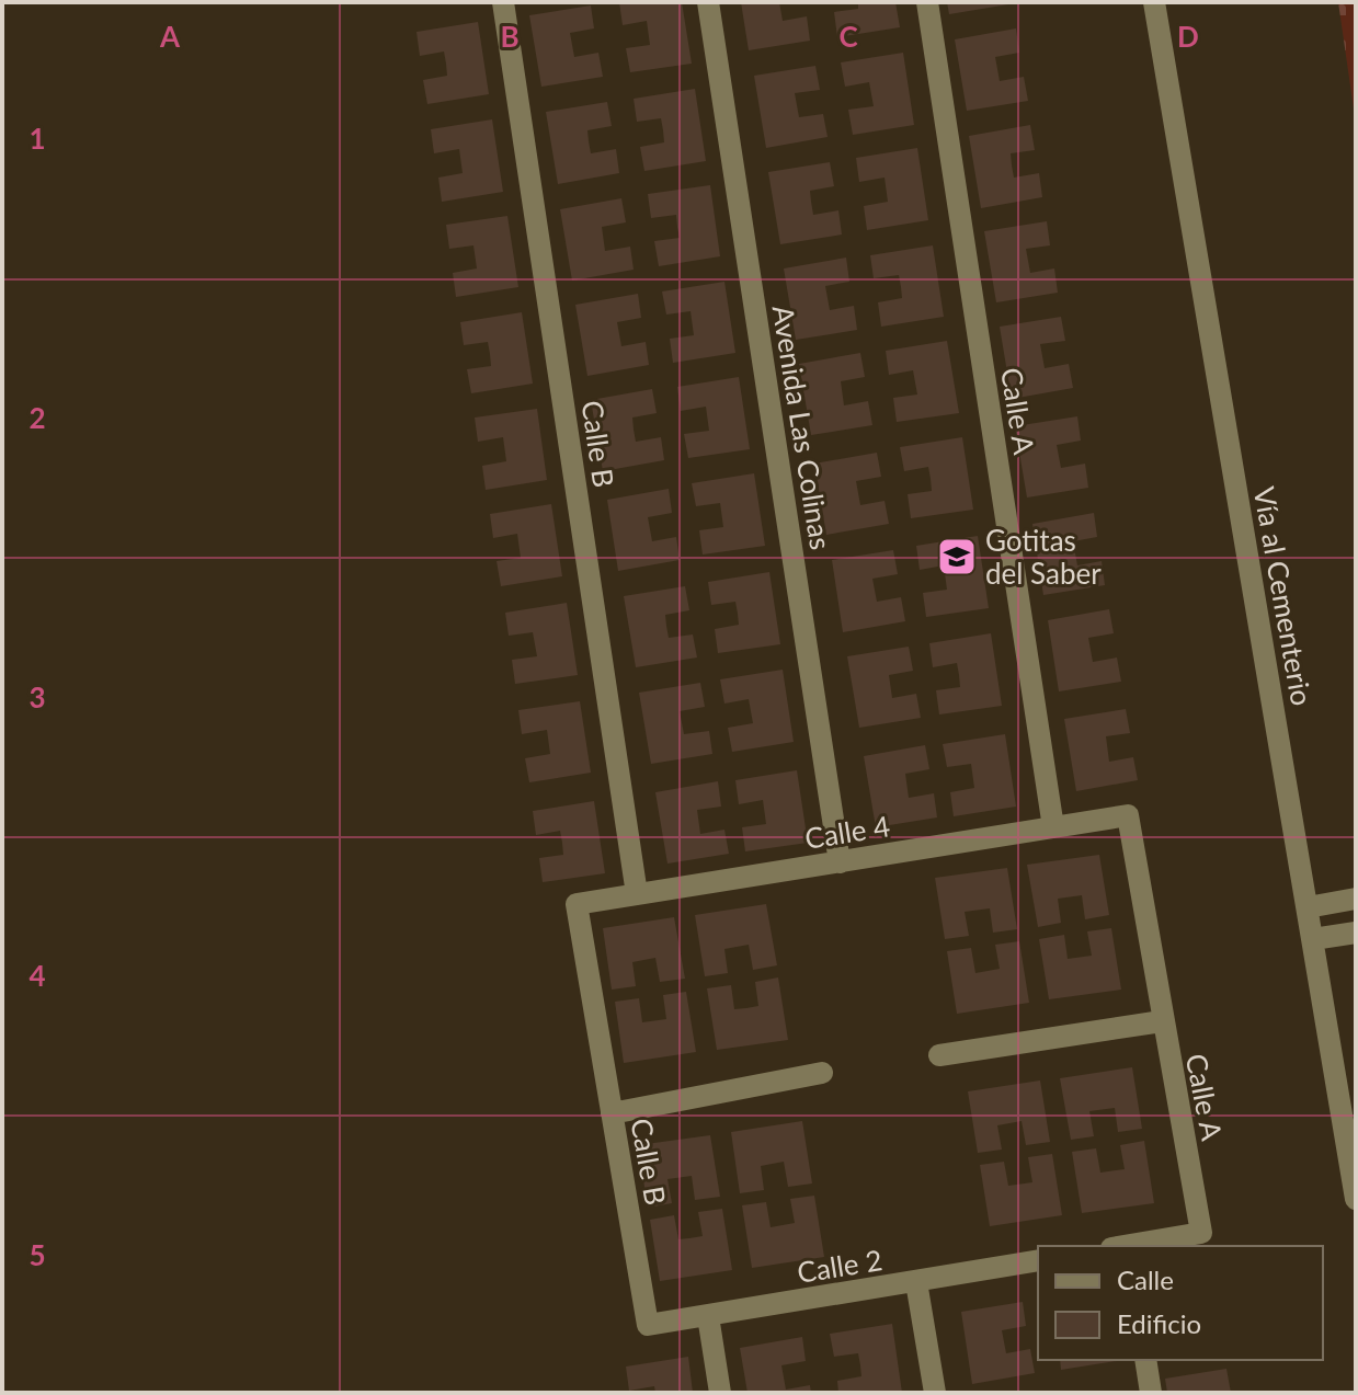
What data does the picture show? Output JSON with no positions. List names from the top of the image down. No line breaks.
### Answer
{"streets":{"street":["Calle A","Avenida Las Colinas","Calle B","Vía al Cementerio","Calle 4","Calle 2"]},"crossings":[["Calle A","Calle 4"],["Avenida Las Colinas","Calle 4"],["Calle B","Calle 4"],["Calle B","Calle 2"]],"places":{"school or university":["Gotitas del Saber"]},"legend":["Calle","Edificio"],"grid":{"columns":["A","B","C","D"],"rows":["1","2","3","4","5"]}}
